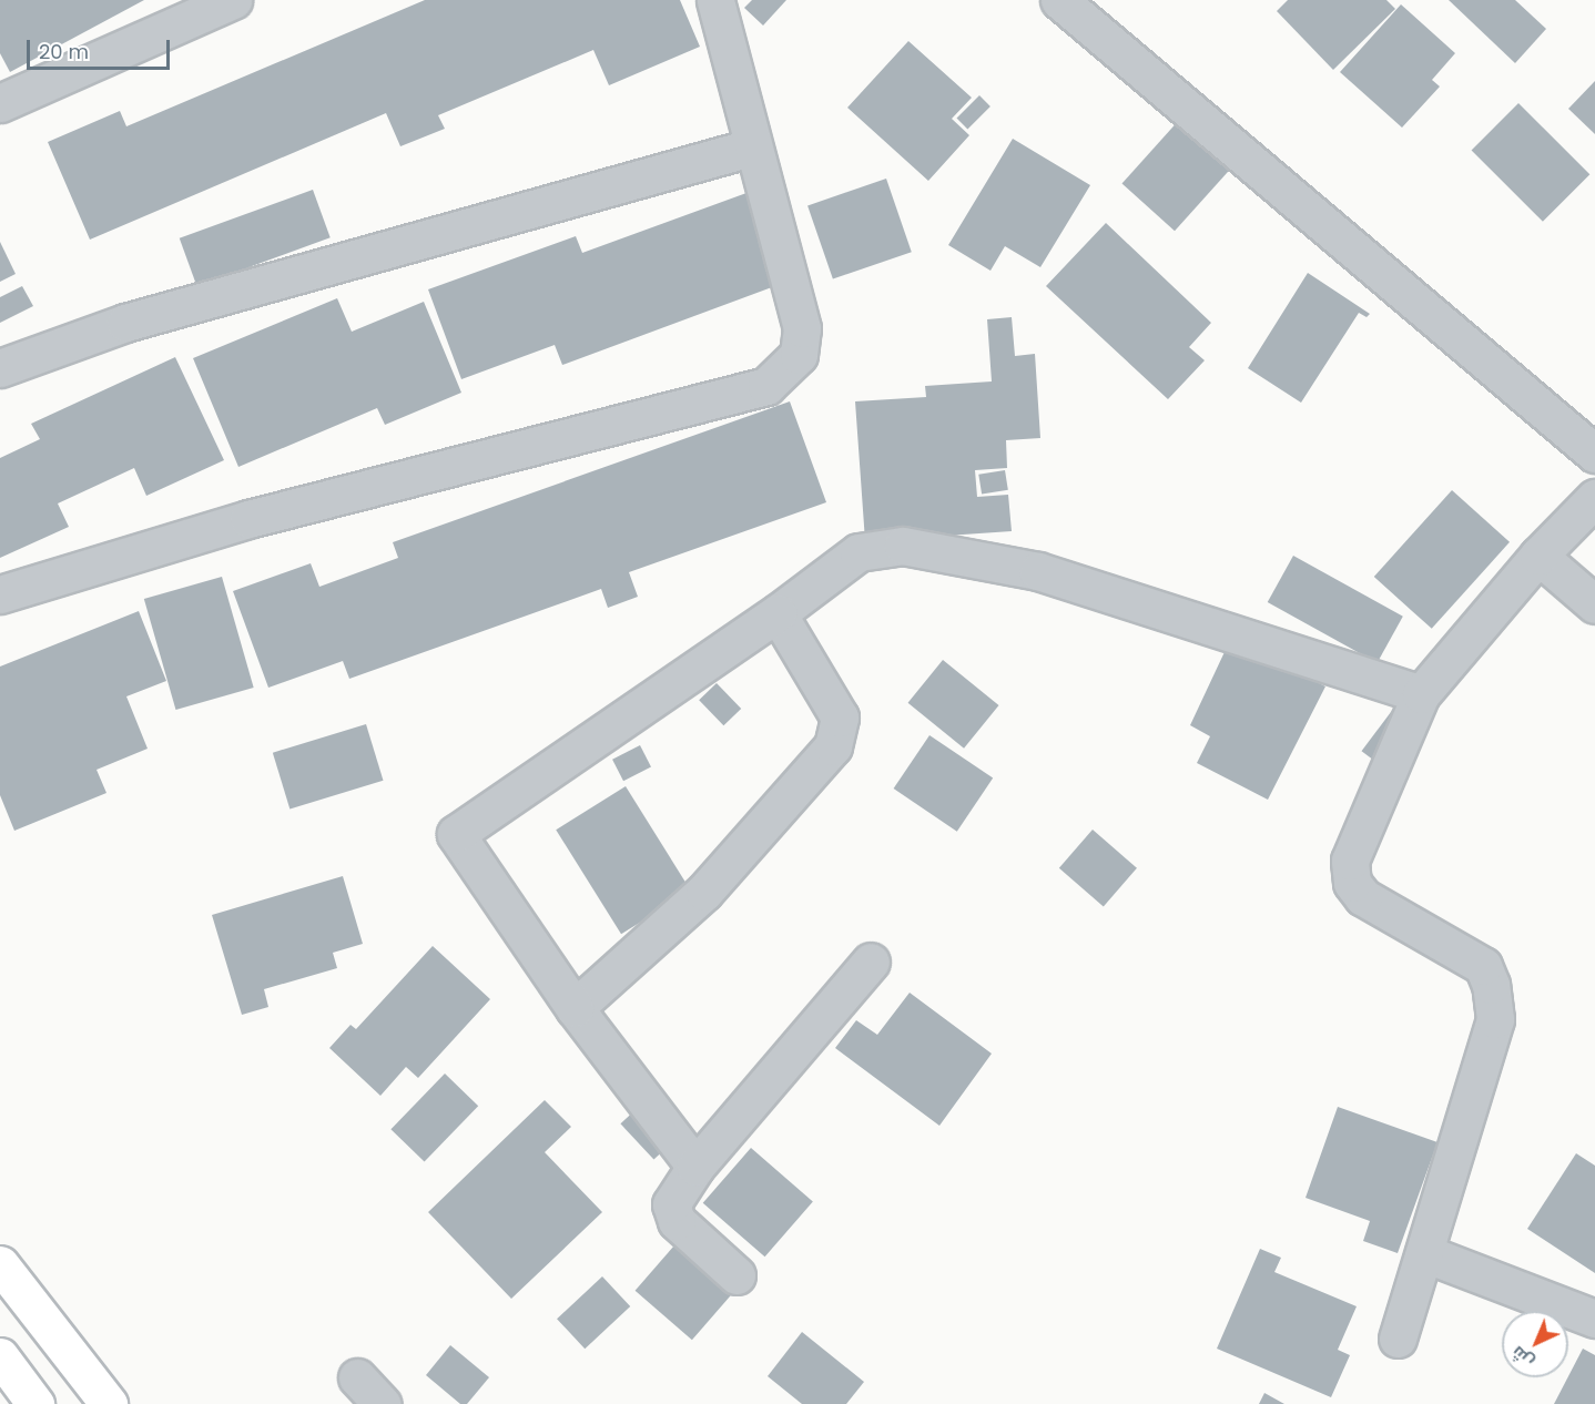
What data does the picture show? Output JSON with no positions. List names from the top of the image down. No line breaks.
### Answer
{"scale_bar":"20 m","north":"bottom left"}
